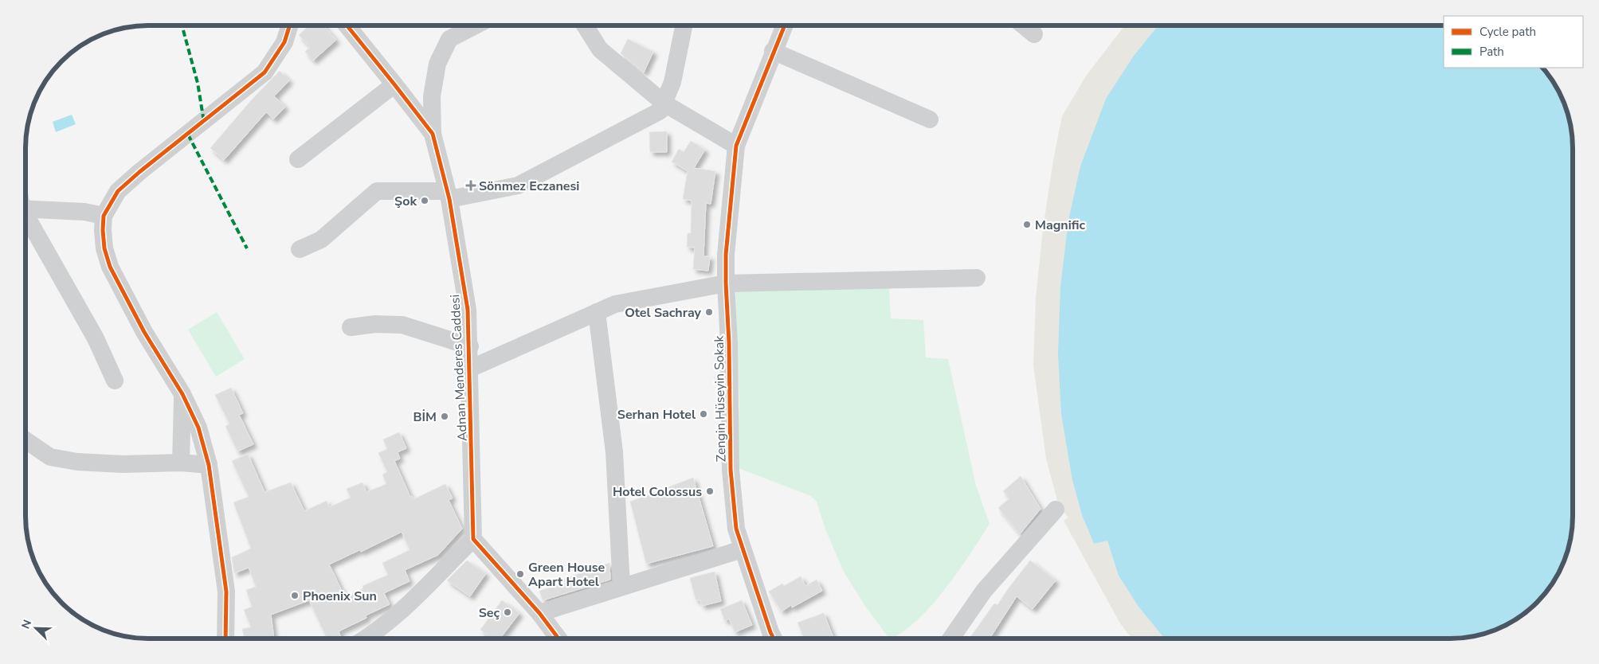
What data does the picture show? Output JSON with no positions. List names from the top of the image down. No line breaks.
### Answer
{"streets":{"street":["Adnan Menderes Caddesi","Zengin Hüseyin Sokak"]},"places":{"health":["Sönmez Eczanesi"],"other":["Şok","Magnific","Otel Sachray","Serhan Hotel","BİM","Hotel Colossus","Green House Apart Hotel","Phoenix Sun","Seç"]},"legend":["Cycle path","Path"],"north":"top left"}
